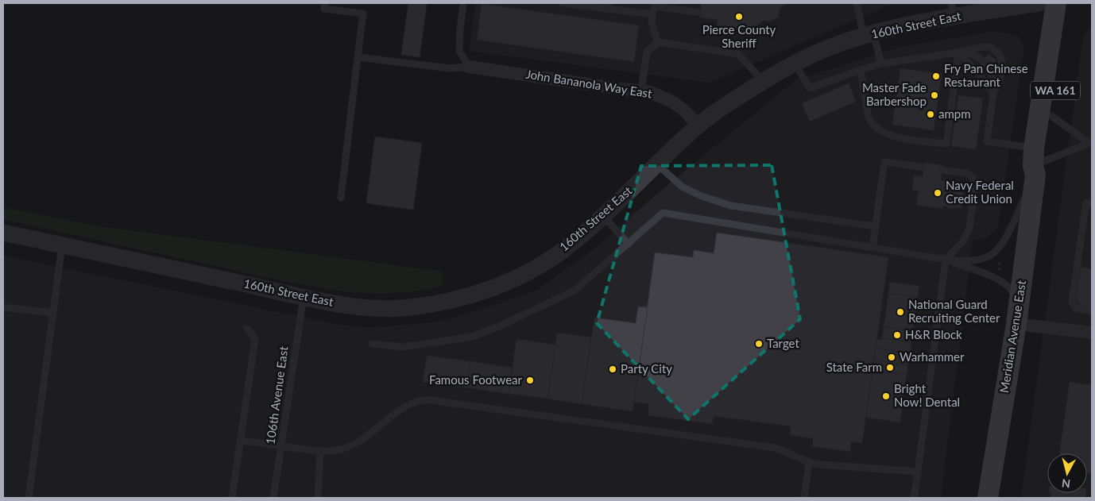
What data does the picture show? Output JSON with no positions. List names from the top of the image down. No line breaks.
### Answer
{"streets":{"main road":["WA 161","Meridian Avenue East"],"street":["160th Street East","John Bananola Way East"],"lane":["106th Avenue East"]},"crossings":[["160th Street East","John Bananola Way East"],["160th Street East","106th Avenue East"]],"places":["Pierce County Sheriff","Fry Pan Chinese Restaurant","Master Fade Barbershop","ampm","Navy Federal Credit Union","National Guard Recruiting Center","H&R Block","Target","Warhammer","State Farm","Party City","Famous Footwear","Bright Now! Dental"],"north":"bottom"}
